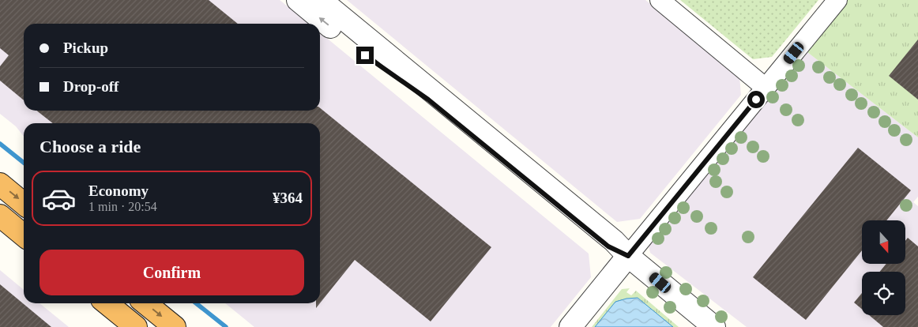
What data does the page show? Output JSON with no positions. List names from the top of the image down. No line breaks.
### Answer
{"north":"bottom","page":{"banner":["Pickup","Drop-off"],"heading":"Choose a ride","list":[{"name":"Economy","note":"1 min · 20:54","value":"¥364"}],"buttons":"Confirm"}}
